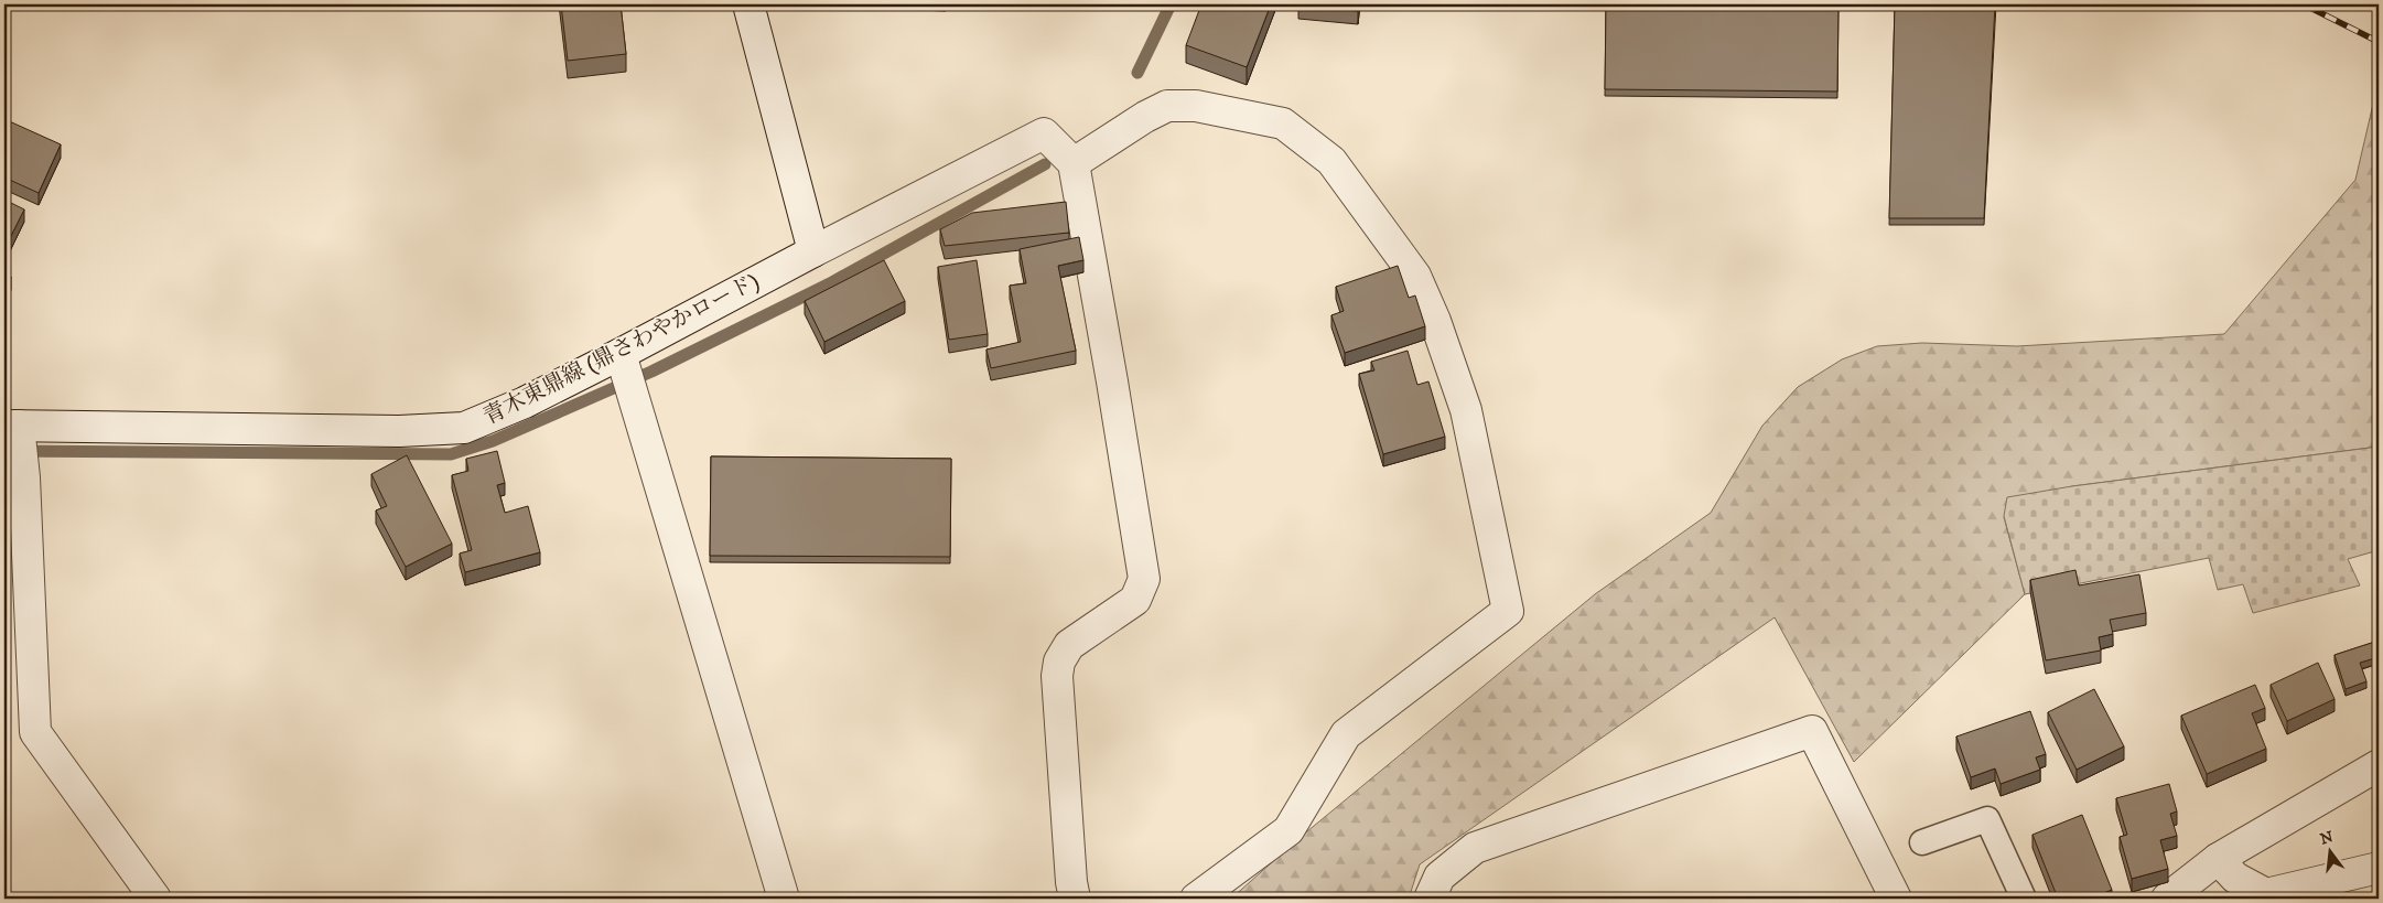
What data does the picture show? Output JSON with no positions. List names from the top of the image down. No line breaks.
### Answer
{"streets":{"street":["青木東鼎線 (鼎さわやかロード)"]},"north":"top"}
